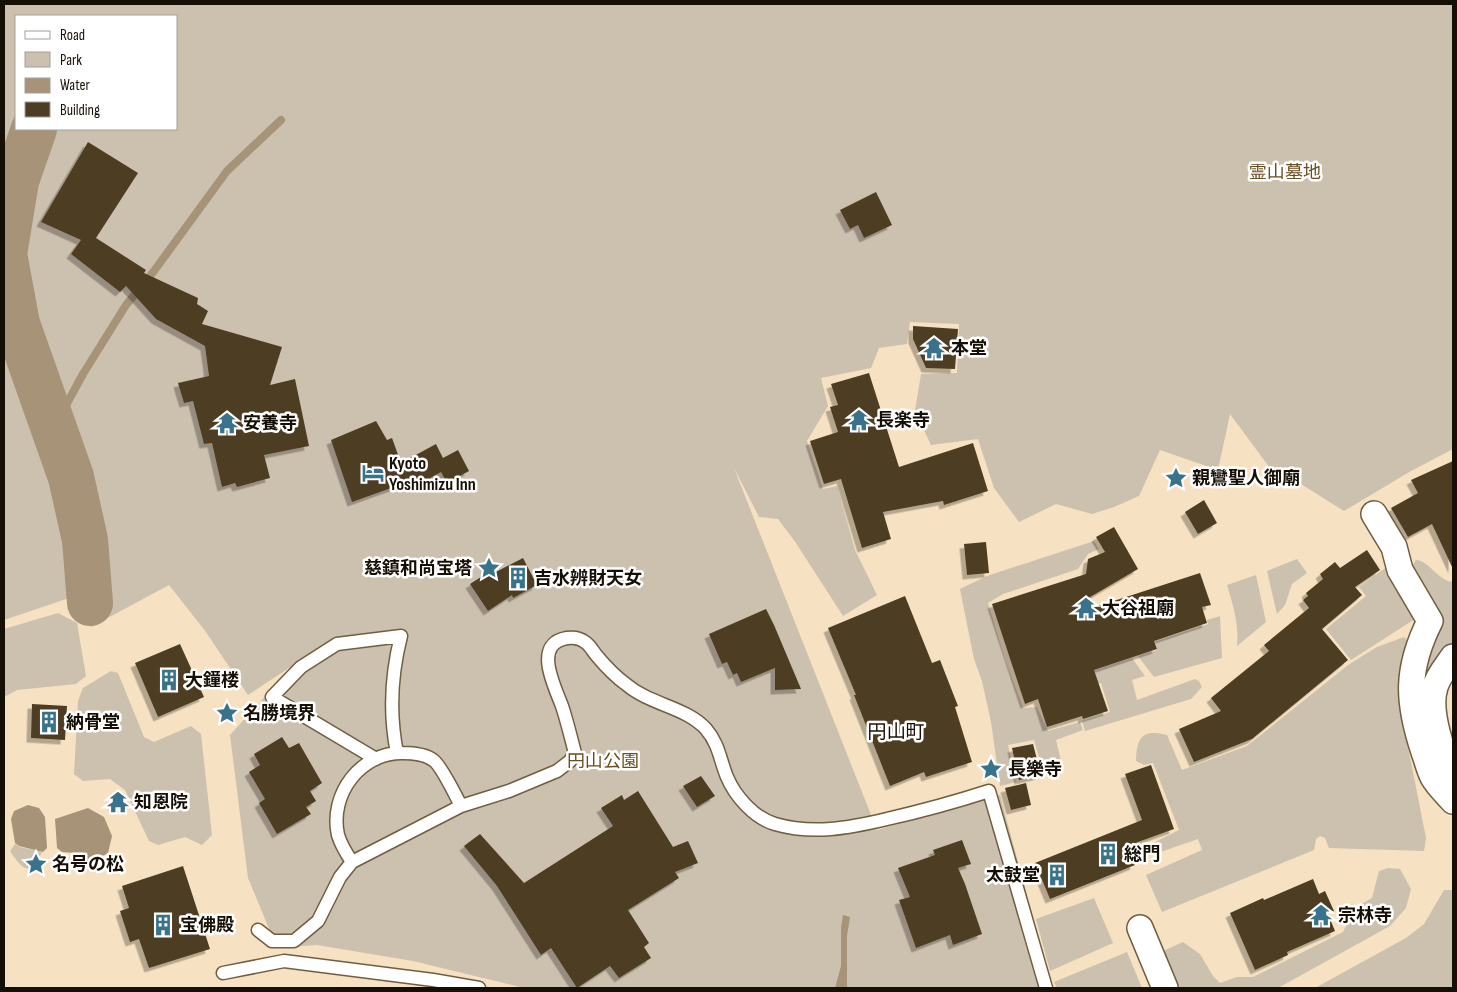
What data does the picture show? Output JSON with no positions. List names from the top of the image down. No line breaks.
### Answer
{"districts":["円山町"],"parks":["霊山墓地","円山公園"],"places":{"temple":["本堂","長楽寺","安養寺","大谷祖廟","知恩院","宗林寺"],"hotel":["Kyoto Yoshimizu Inn"],"place":["親鸞聖人御廟","慈鎮和尚宝塔","名勝境界","長樂寺","名号の松"],"building":["吉水辨財天女","大鐘楼","納骨堂","総門","太鼓堂","宝佛殿"]},"legend":["Road","Park","Water","Building"]}
